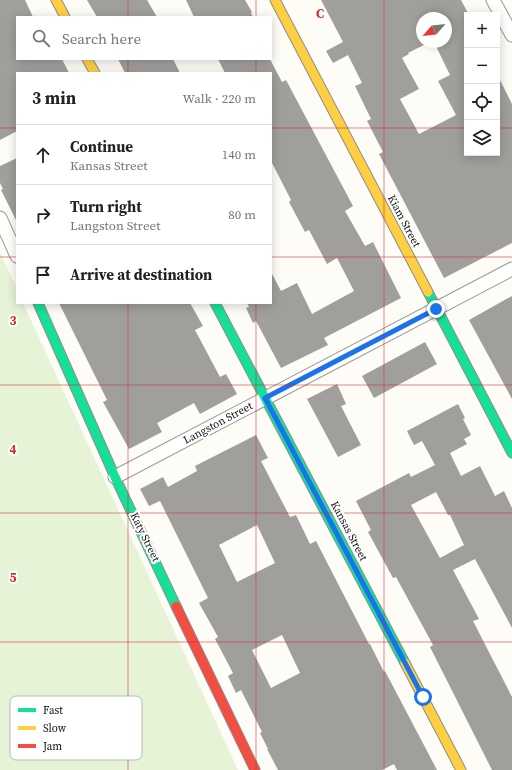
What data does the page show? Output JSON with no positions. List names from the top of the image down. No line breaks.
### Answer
{"streets":{"street":["Kiam Street","Langston Street","Kansas Street","Katy Street"]},"crossings":[["Kiam Street","Langston Street"],["Langston Street","Kansas Street"],["Langston Street","Katy Street"]],"legend":["Fast","Slow","Jam"],"north":"bottom left","page":{"map_buttons":["+","−"],"search":"Search here","heading":["3 min","Walk · 220 m"],"list":[["Continue","Kansas Street","140 m"],["Turn right","Langston Street","80 m"],"Arrive at destination"]},"grid":{"columns":["C"],"rows":["3","4","5"]}}
